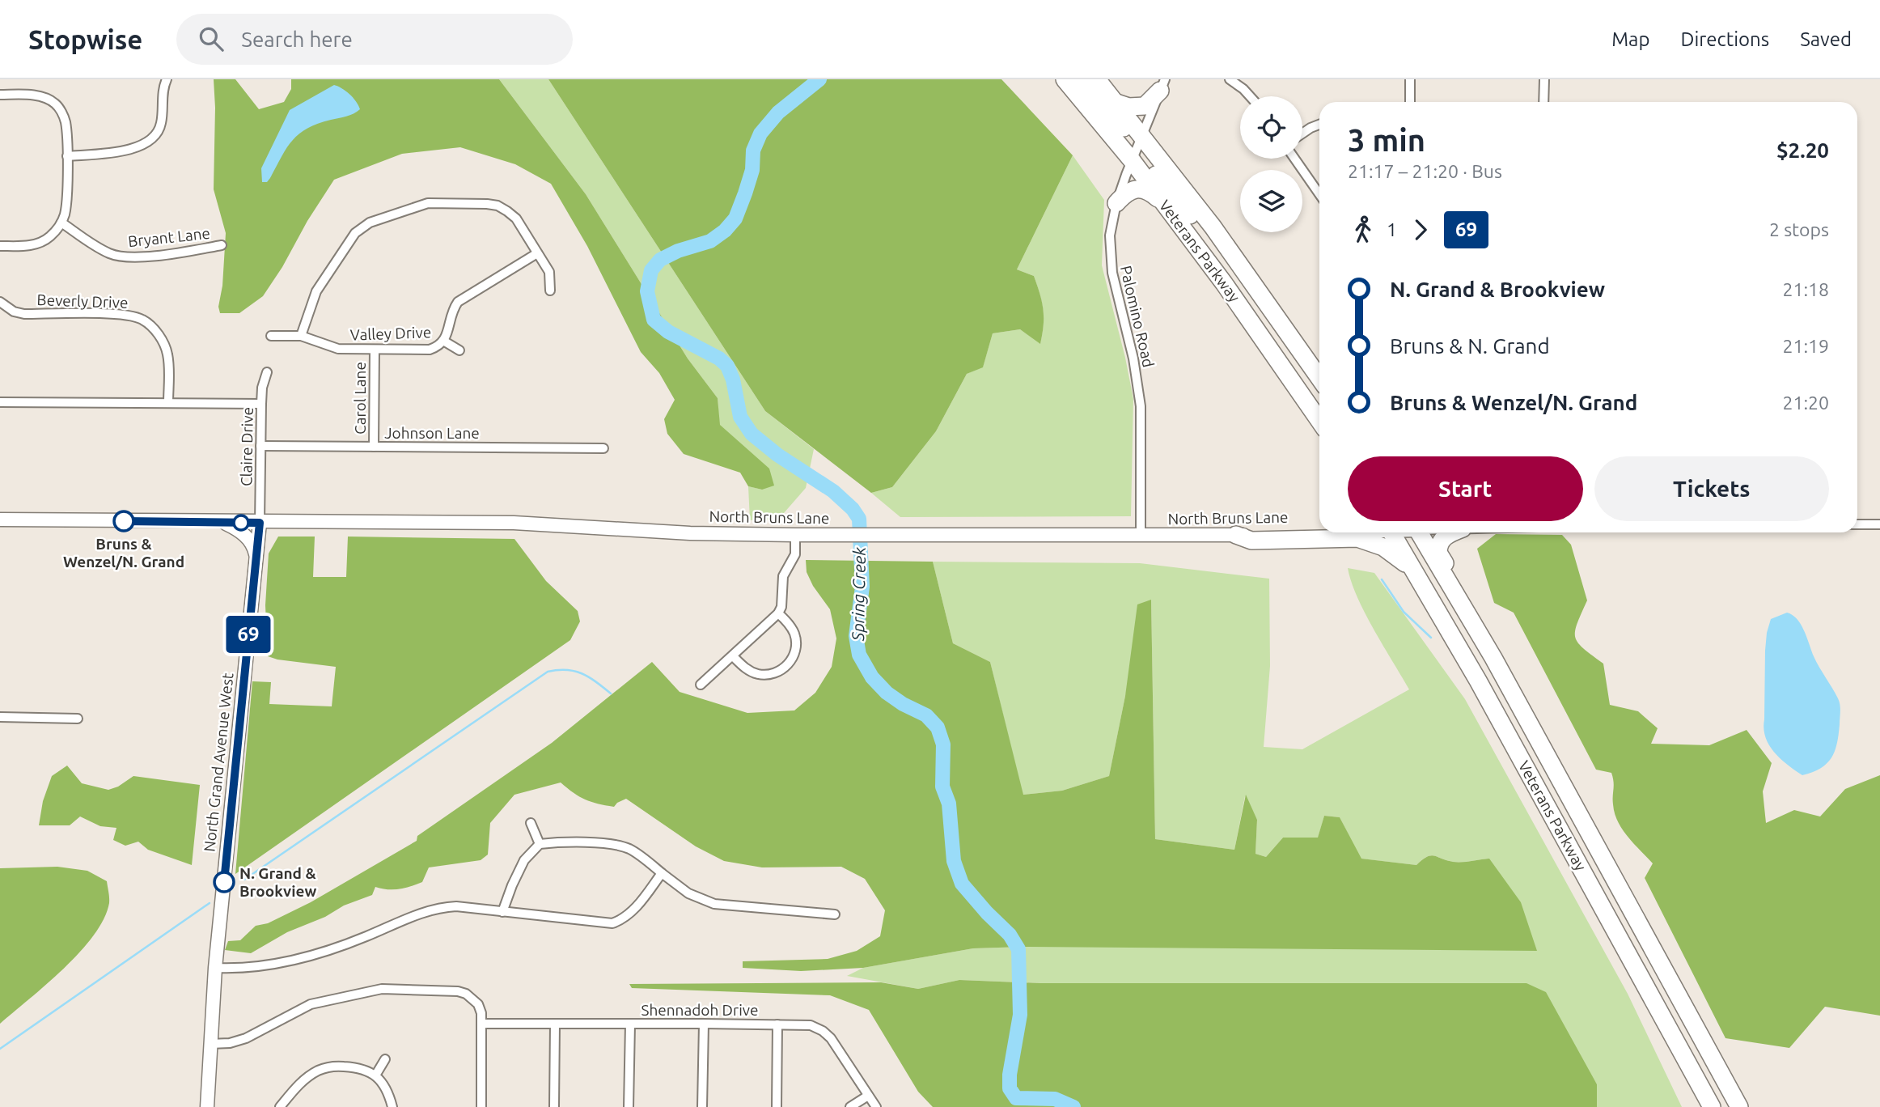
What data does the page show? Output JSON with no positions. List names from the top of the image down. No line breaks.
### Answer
{"streets":{"highway":["Veterans Parkway"],"main road":["North Bruns Lane","North Grand Avenue West"],"street":["Bryant Lane","Beverly Drive","Palomino Road","Valley Drive","Carol Lane","Johnson Lane","Claire Drive","Shennadoh Drive"]},"crossings":[["Veterans Parkway","Palomino Road"],["Palomino Road","North Bruns Lane"],["Valley Drive","Carol Lane"],["Carol Lane","Johnson Lane"],["Johnson Lane","Claire Drive"],["Claire Drive","North Bruns Lane"],["Claire Drive","North Grand Avenue West"],["North Bruns Lane","North Grand Avenue West"]],"water":["Spring Creek"],"places":["Bruns & Wenzel/N. Grand","N. Grand & Brookview"],"lines":["bus line 69"],"page":{"header":"Stopwise","search":"Search here","nav":["Map","Directions","Saved"],"on_map":"69","heading":["3 min","21:17 – 21:20 · Bus","$2.20"],"legs":["1","69","2 stops"],"list":[{"name":"N. Grand & Brookview","value":"21:18"},{"name":"Bruns & N. Grand","value":"21:19"},{"name":"Bruns & Wenzel/N. Grand","value":"21:20"}],"buttons":["Start","Tickets"]}}
